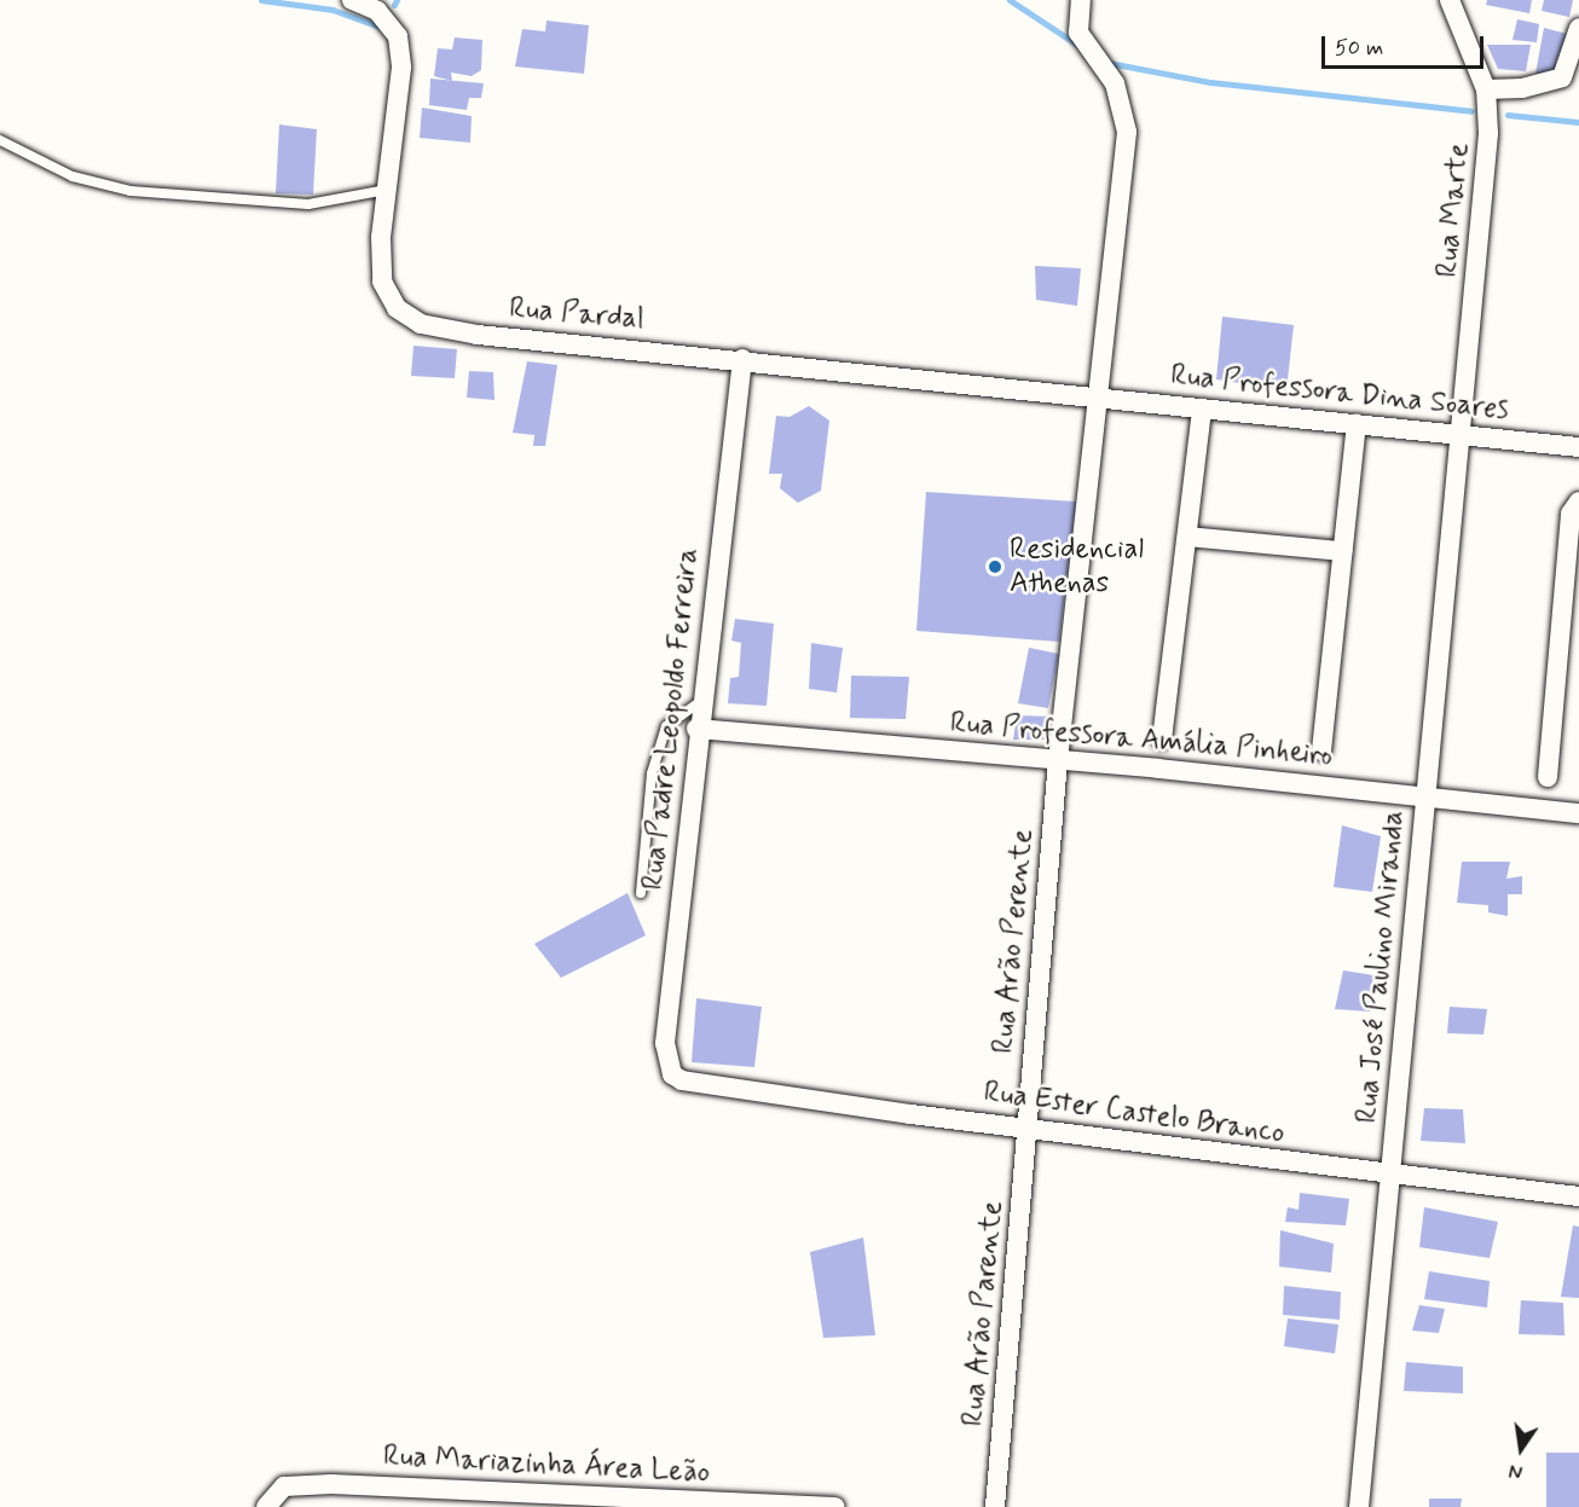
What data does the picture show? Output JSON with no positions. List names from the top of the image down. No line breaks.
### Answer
{"streets":{"street":["Rua Marte","Rua Pardal","Rua Professora Dina Soares","Rua Padre Leopoldo Ferreira","Rua Professora Amália Pinheiro","Rua Arão Perente","Rua José Paulino Miranda","Rua Ester Castelo Branco","Rua Arão Parente","Rua Mariazinha Área Leão"]},"crossings":[["Rua Marte","Rua Professora Dina Soares"],["Rua Marte","Rua José Paulino Miranda"],["Rua Pardal","Rua Professora Dina Soares"],["Rua Pardal","Rua Padre Leopoldo Ferreira"],["Rua Professora Dina Soares","Rua José Paulino Miranda"],["Rua Padre Leopoldo Ferreira","Rua Professora Amália Pinheiro"],["Rua Padre Leopoldo Ferreira","Rua Ester Castelo Branco"],["Rua Professora Amália Pinheiro","Rua Arão Perente"],["Rua Professora Amália Pinheiro","Rua José Paulino Miranda"],["Rua Arão Perente","Rua Ester Castelo Branco"],["Rua Arão Perente","Rua Arão Parente"],["Rua José Paulino Miranda","Rua Ester Castelo Branco"],["Rua Ester Castelo Branco","Rua Arão Parente"]],"places":["Residencial Athenas"],"scale_bar":"50 m","north":"bottom"}
